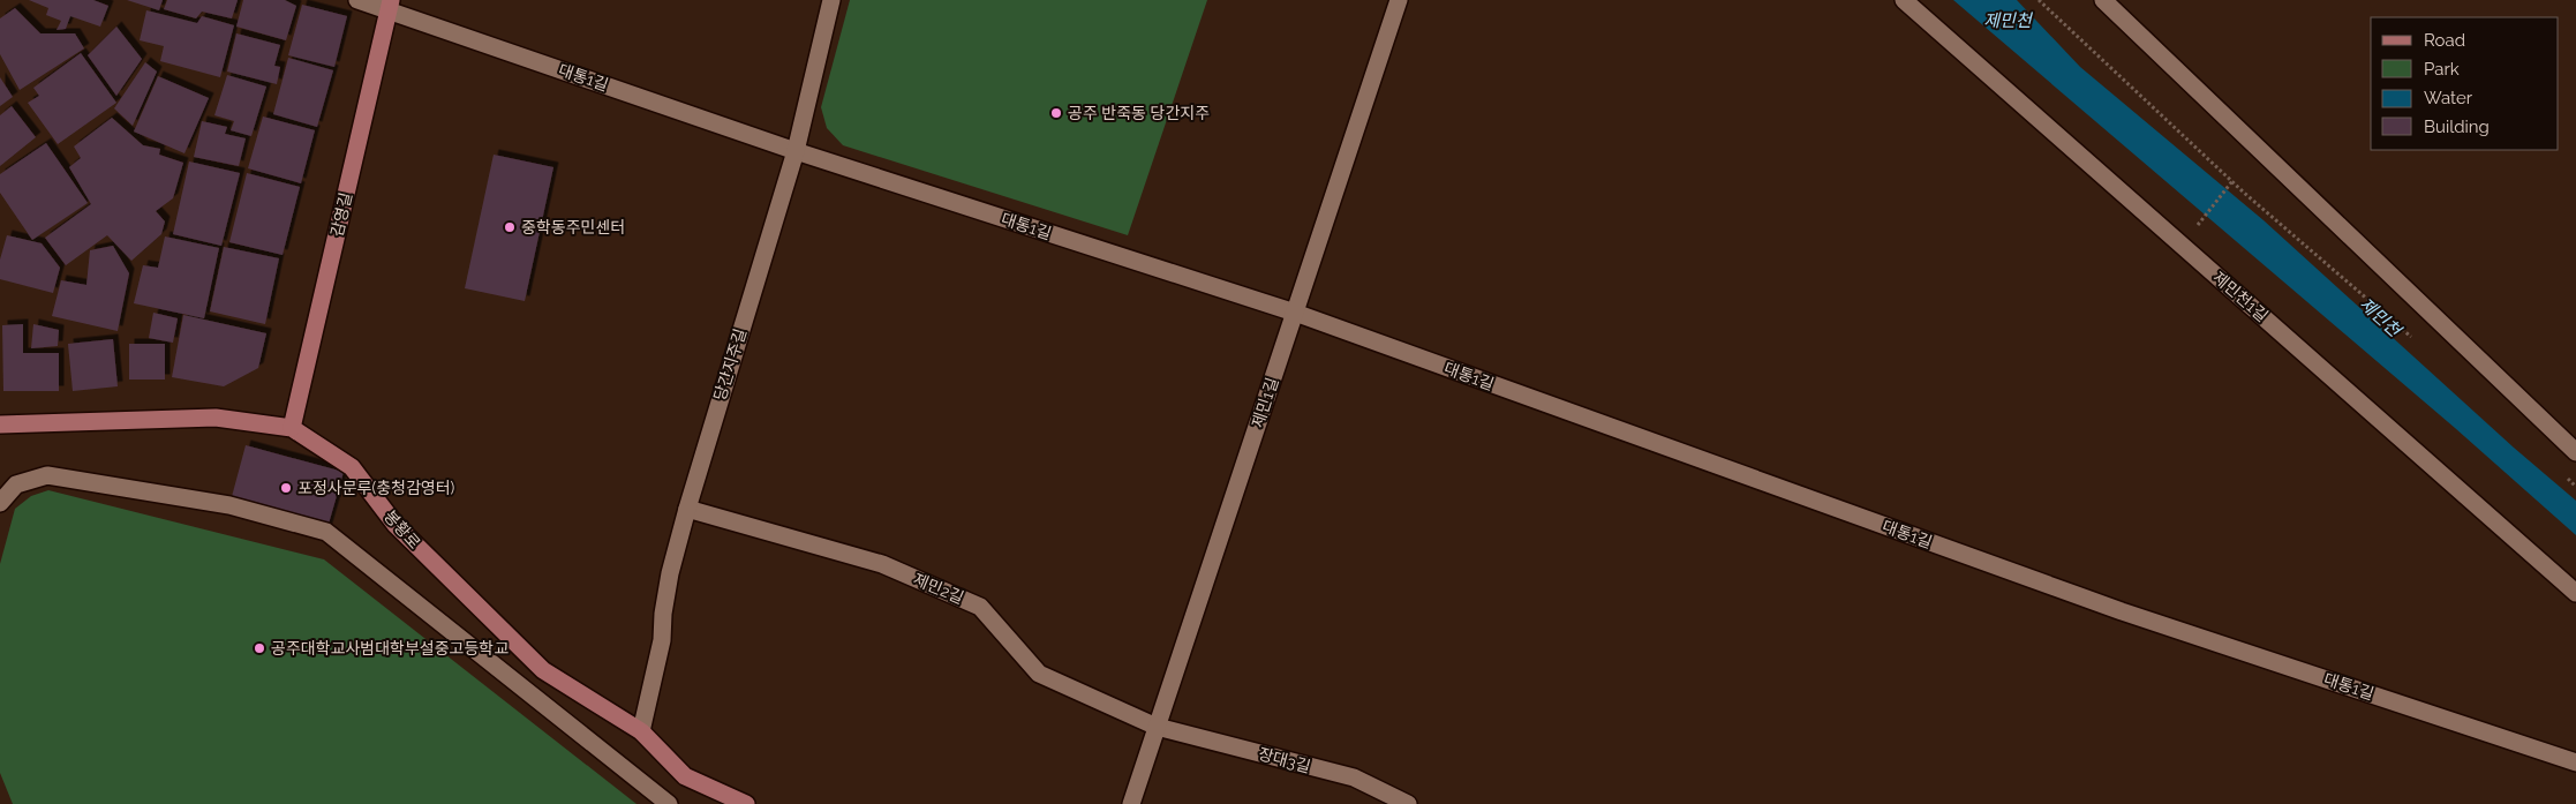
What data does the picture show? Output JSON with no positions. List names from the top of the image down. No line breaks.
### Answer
{"streets":{"main road":["감영길","봉황로"],"street":["대통1길","제민천1길","당간지주길","제민1길","제민2길","장대3길"]},"crossings":[["대통1길","감영길"],["대통1길","당간지주길"],["대통1길","제민1길"],["감영길","봉황로"],["당간지주길","봉황로"],["당간지주길","제민2길"],["제민1길","제민2길"],["제민1길","장대3길"],["제민2길","장대3길"]],"water":["제민천"],"places":["공주 반죽동 당간지주","중학동주민센터","포정사문루(충청감영터)","공주대학교사범대학부설중고등학교"],"legend":["Road","Park","Water","Building"]}
